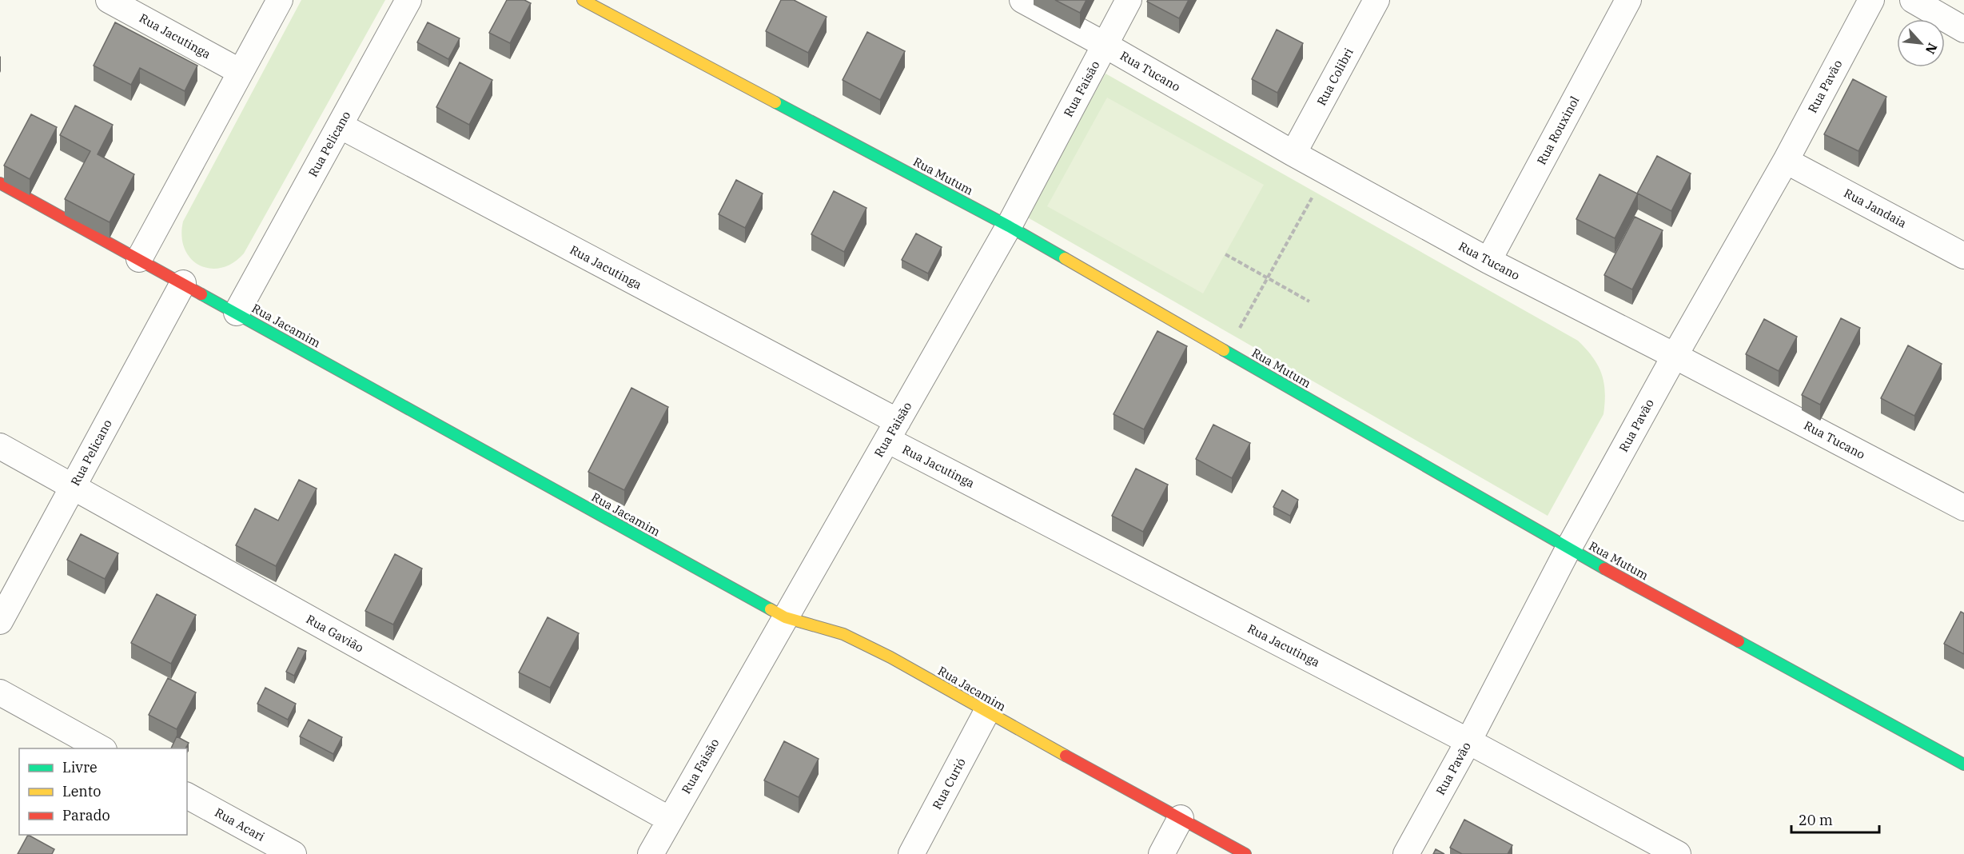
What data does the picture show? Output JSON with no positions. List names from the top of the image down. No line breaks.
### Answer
{"streets":{"street":["Rua Jacutinga","Rua Tucano","Rua Colibri","Rua Pavão","Rua Faisão","Rua Rouxinol","Rua Pelicano","Rua Mutum","Rua Jandaia","Rua Jacamim","Rua Gavião","Rua Curió","Rua Acari"]},"crossings":[["Rua Jacutinga","Rua Pavão"],["Rua Jacutinga","Rua Faisão"],["Rua Jacutinga","Rua Pelicano"],["Rua Tucano","Rua Colibri"],["Rua Tucano","Rua Pavão"],["Rua Tucano","Rua Faisão"],["Rua Tucano","Rua Rouxinol"],["Rua Pavão","Rua Mutum"],["Rua Pavão","Rua Jandaia"],["Rua Faisão","Rua Mutum"],["Rua Faisão","Rua Jacamim"],["Rua Faisão","Rua Gavião"],["Rua Pelicano","Rua Jacamim"],["Rua Pelicano","Rua Gavião"],["Rua Jacamim","Rua Curió"]],"legend":["Livre","Lento","Parado"],"scale_bar":"20 m","north":"bottom right"}
